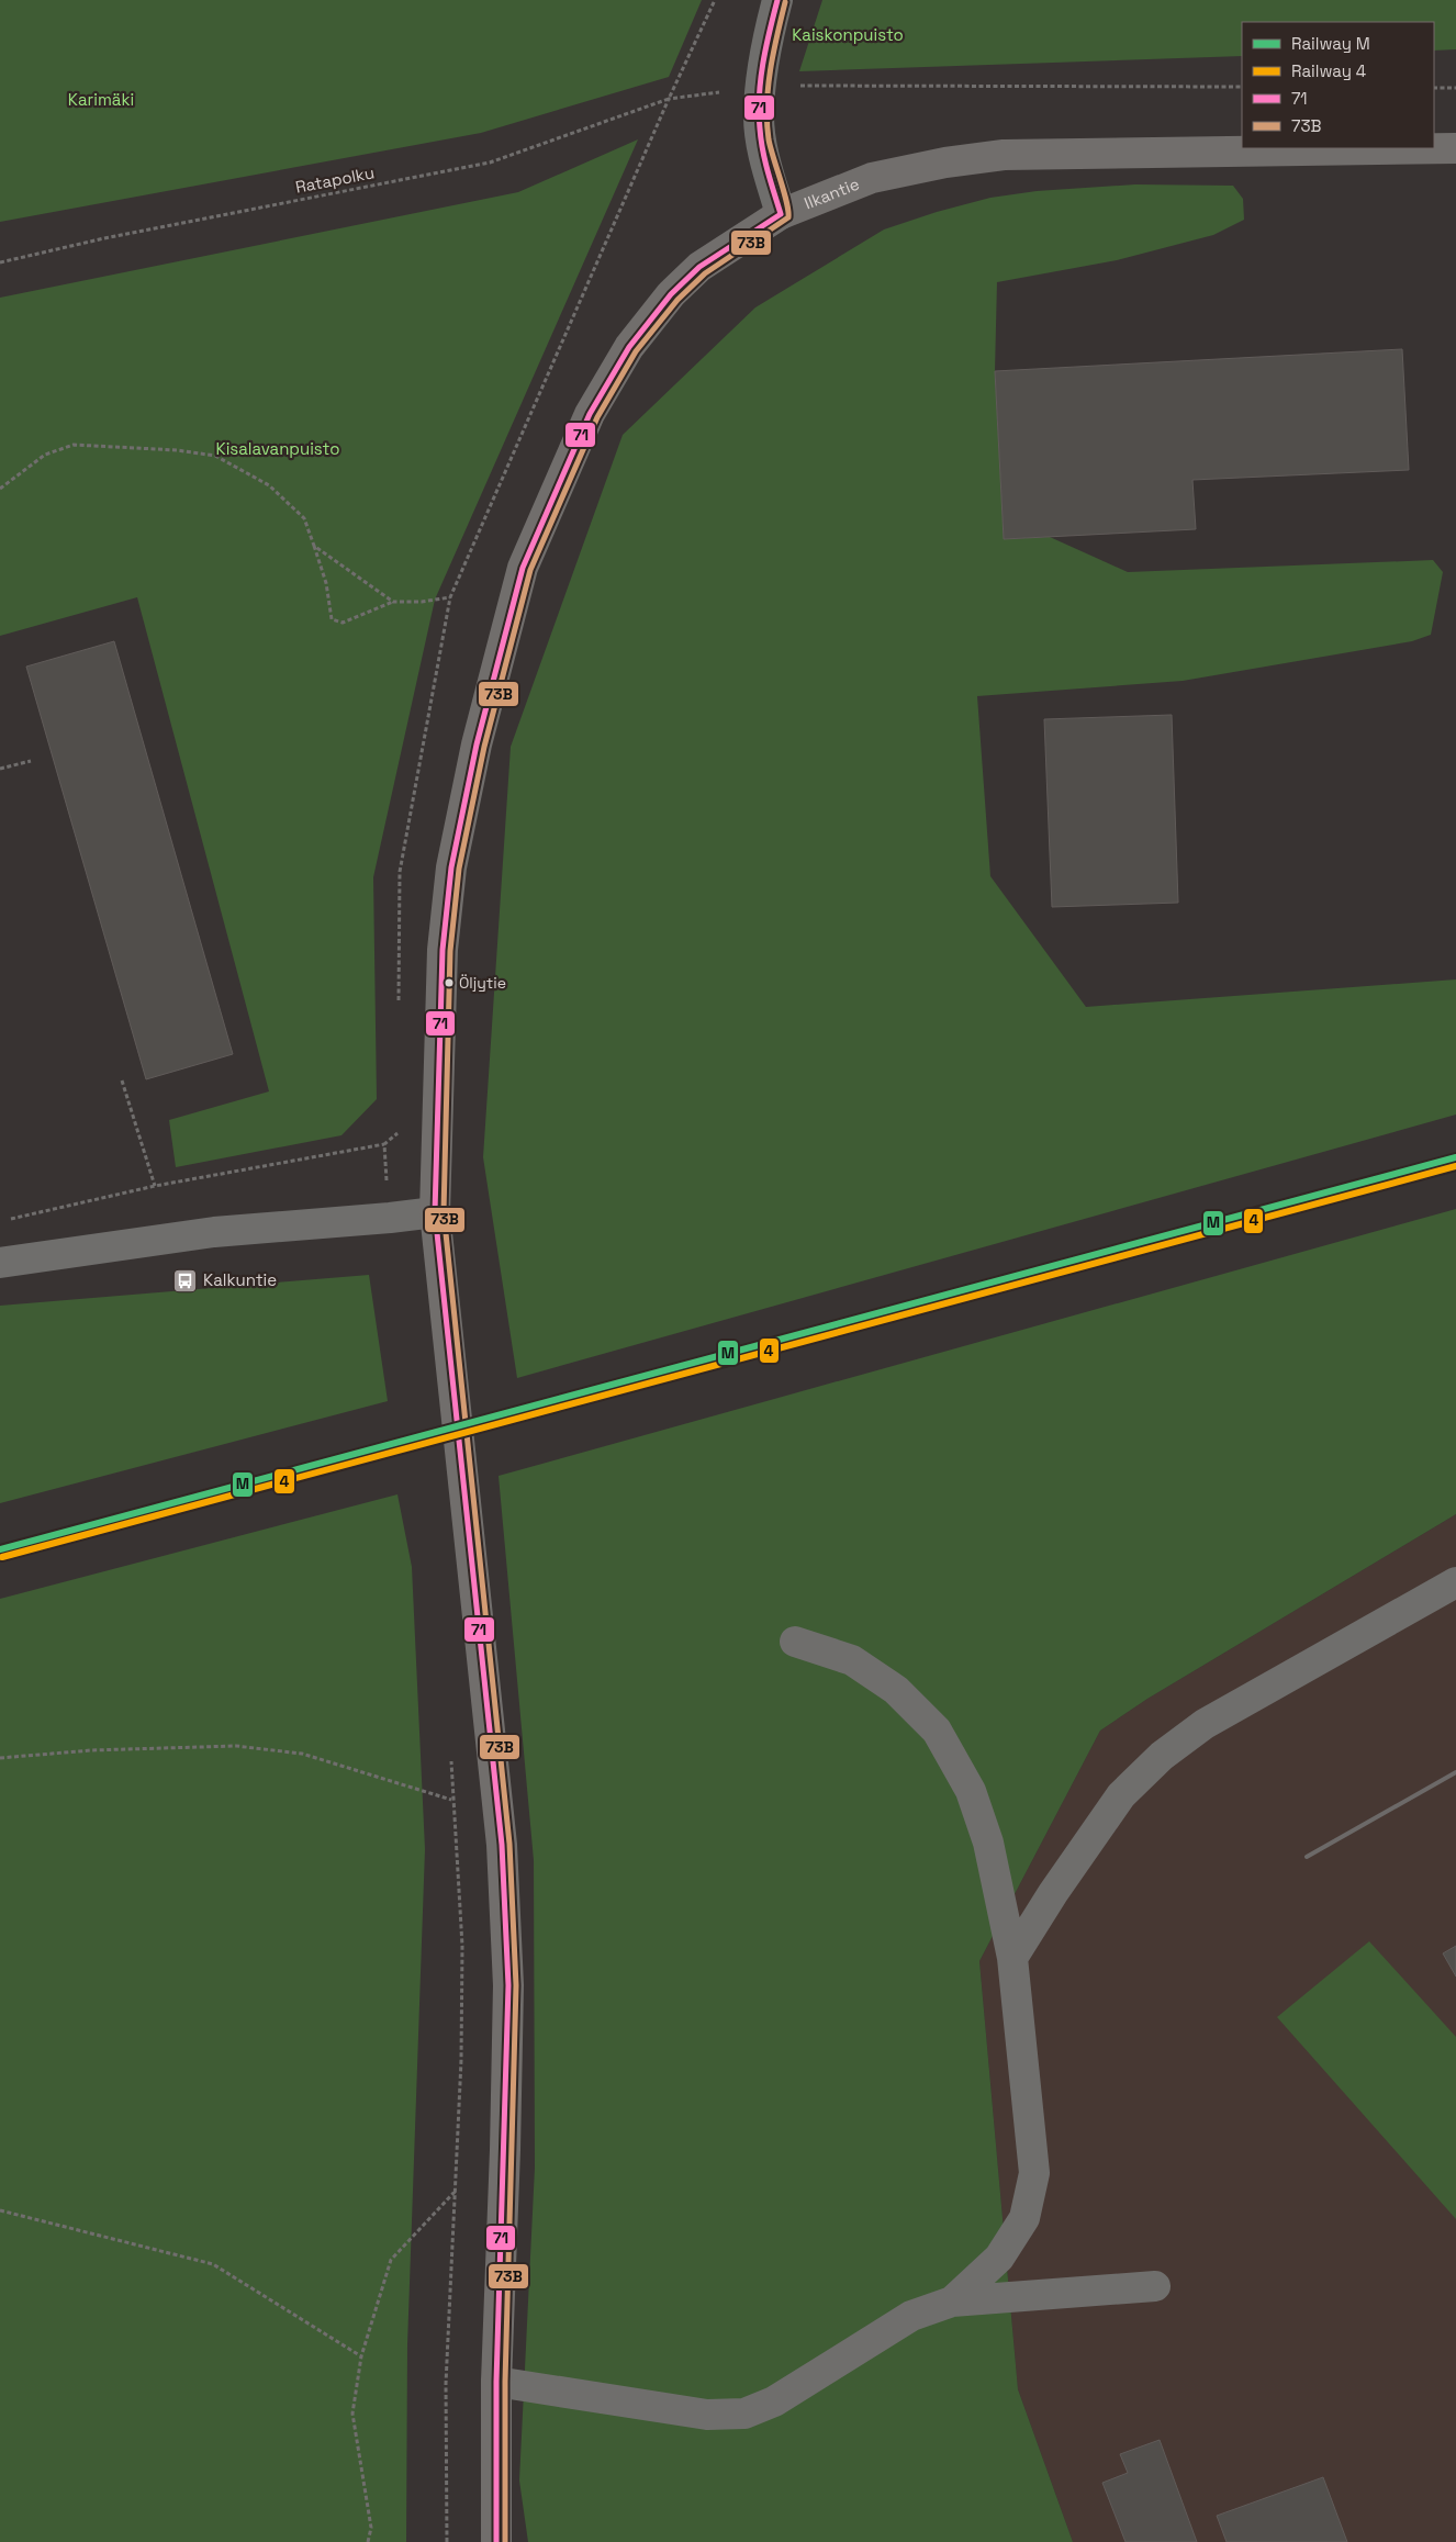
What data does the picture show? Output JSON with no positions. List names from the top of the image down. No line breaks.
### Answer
{"streets":{"main road":["Ilkantie"],"path":["Ratapolku"]},"parks":["Kaiskonpuisto","Karimäki","Kisalavanpuisto"],"places":{"other":["Öljytie"],"bus stop":["Kalkuntie"]},"lines":["transit line 71","transit line 73B","rail line M","rail line 4"],"legend":["Railway M","Railway 4","71","73B"]}
